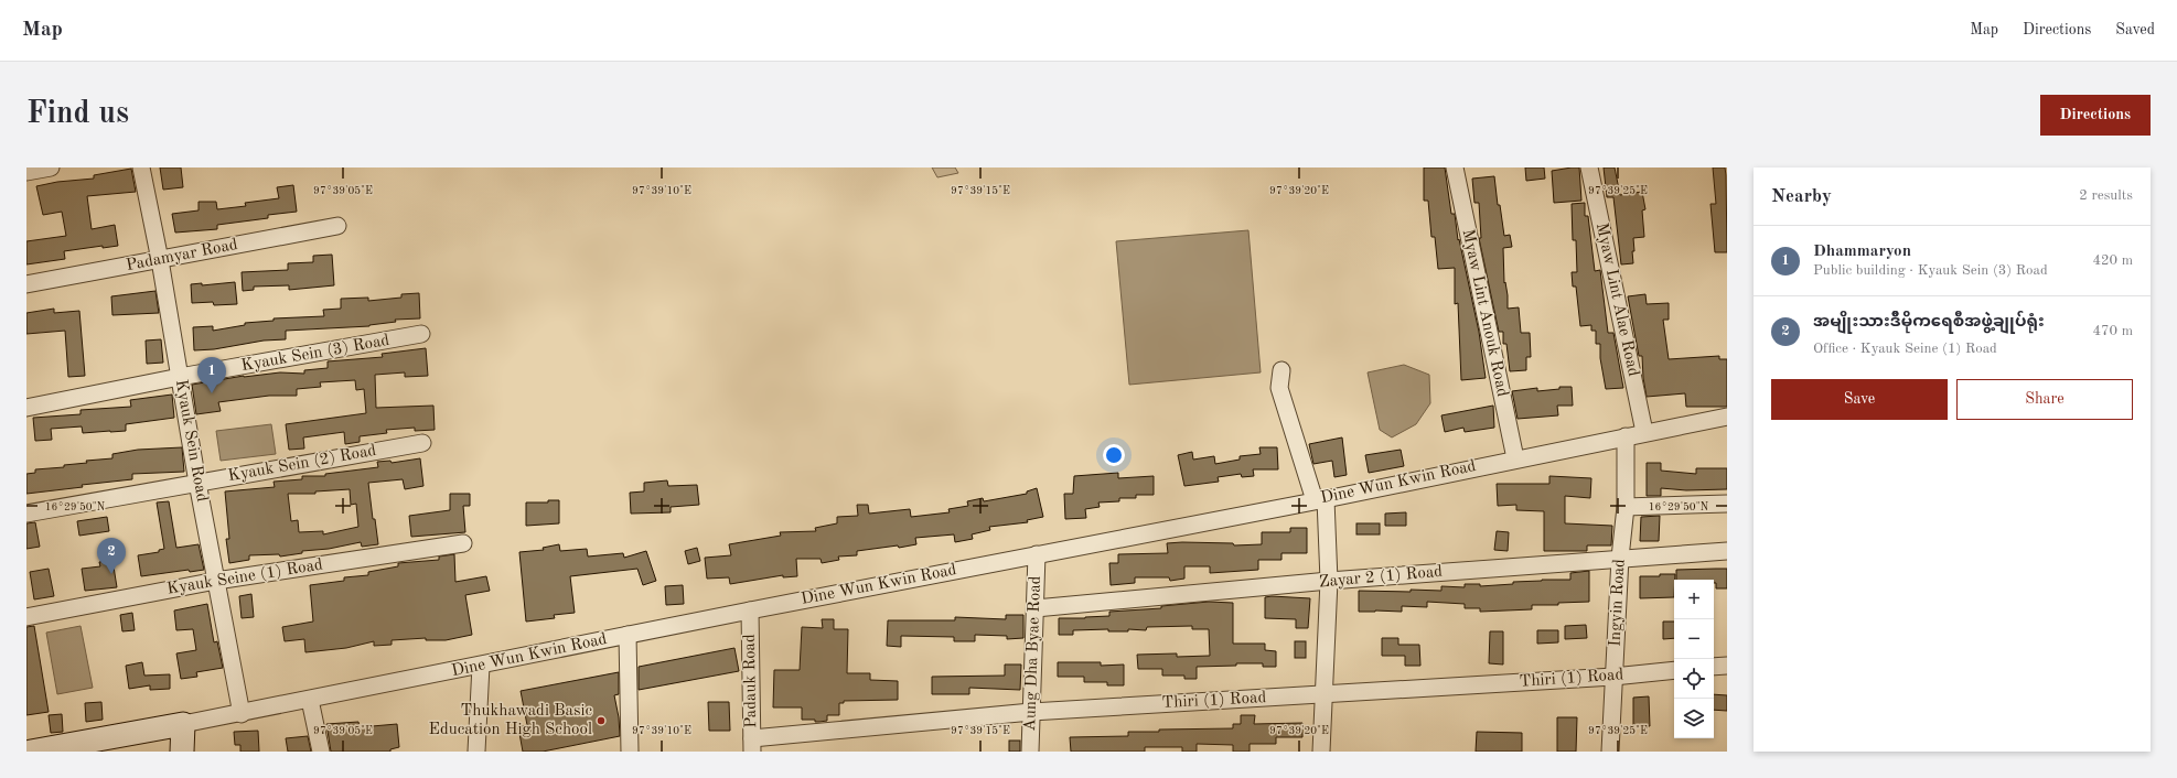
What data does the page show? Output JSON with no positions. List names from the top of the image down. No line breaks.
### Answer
{"streets":{"street":["Padamyar Road","Myaw Lint Alae Road","Myaw Lint Anouk Road","Kyauk Sein (3) Road","Kyauk Sein Road","Kyauk Sein (2) Road","Dine Wun Kwin Road","Kyauk Seine (1) Road","Zayar 2 (1) Road","Ingyin Road","Aung Dha Byae Road","Thiri (1) Road","Padauk Road"]},"crossings":[["Padamyar Road","Kyauk Sein Road"],["Myaw Lint Alae Road","Dine Wun Kwin Road"],["Myaw Lint Anouk Road","Dine Wun Kwin Road"],["Kyauk Sein (3) Road","Kyauk Sein Road"],["Kyauk Sein Road","Kyauk Sein (2) Road"],["Kyauk Sein Road","Dine Wun Kwin Road"],["Kyauk Sein Road","Kyauk Seine (1) Road"],["Dine Wun Kwin Road","Ingyin Road"],["Dine Wun Kwin Road","Aung Dha Byae Road"],["Dine Wun Kwin Road","Padauk Road"],["Zayar 2 (1) Road","Ingyin Road"],["Zayar 2 (1) Road","Aung Dha Byae Road"],["Ingyin Road","Thiri (1) Road"],["Aung Dha Byae Road","Thiri (1) Road"],["Thiri (1) Road","Padauk Road"]],"places":["Thukhawadi Basic Education High School"],"page":{"header":"Map","nav":["Map","Directions","Saved"],"buttons":["Directions",["Save","Share"]],"title":"Find us","heading":["Nearby","2 results"],"list":[{"mark":"1","name":"Dhammaryon","note":"Public building · Kyauk Sein (3) Road","value":"420 m"},{"mark":"2","name":"အမျိုးသားဒိီမိုကရေစီအဖွဲ့ချုပ်ရုံး","note":"Office · Kyauk Seine (1) Road","value":"470 m"}],"pins":["1","2"],"map_buttons":["+","−"]},"coordinates":["97°39'05\"E","97°39'10\"E","97°39'15\"E","97°39'20\"E","97°39'25\"E","16°29'50\"N"]}
